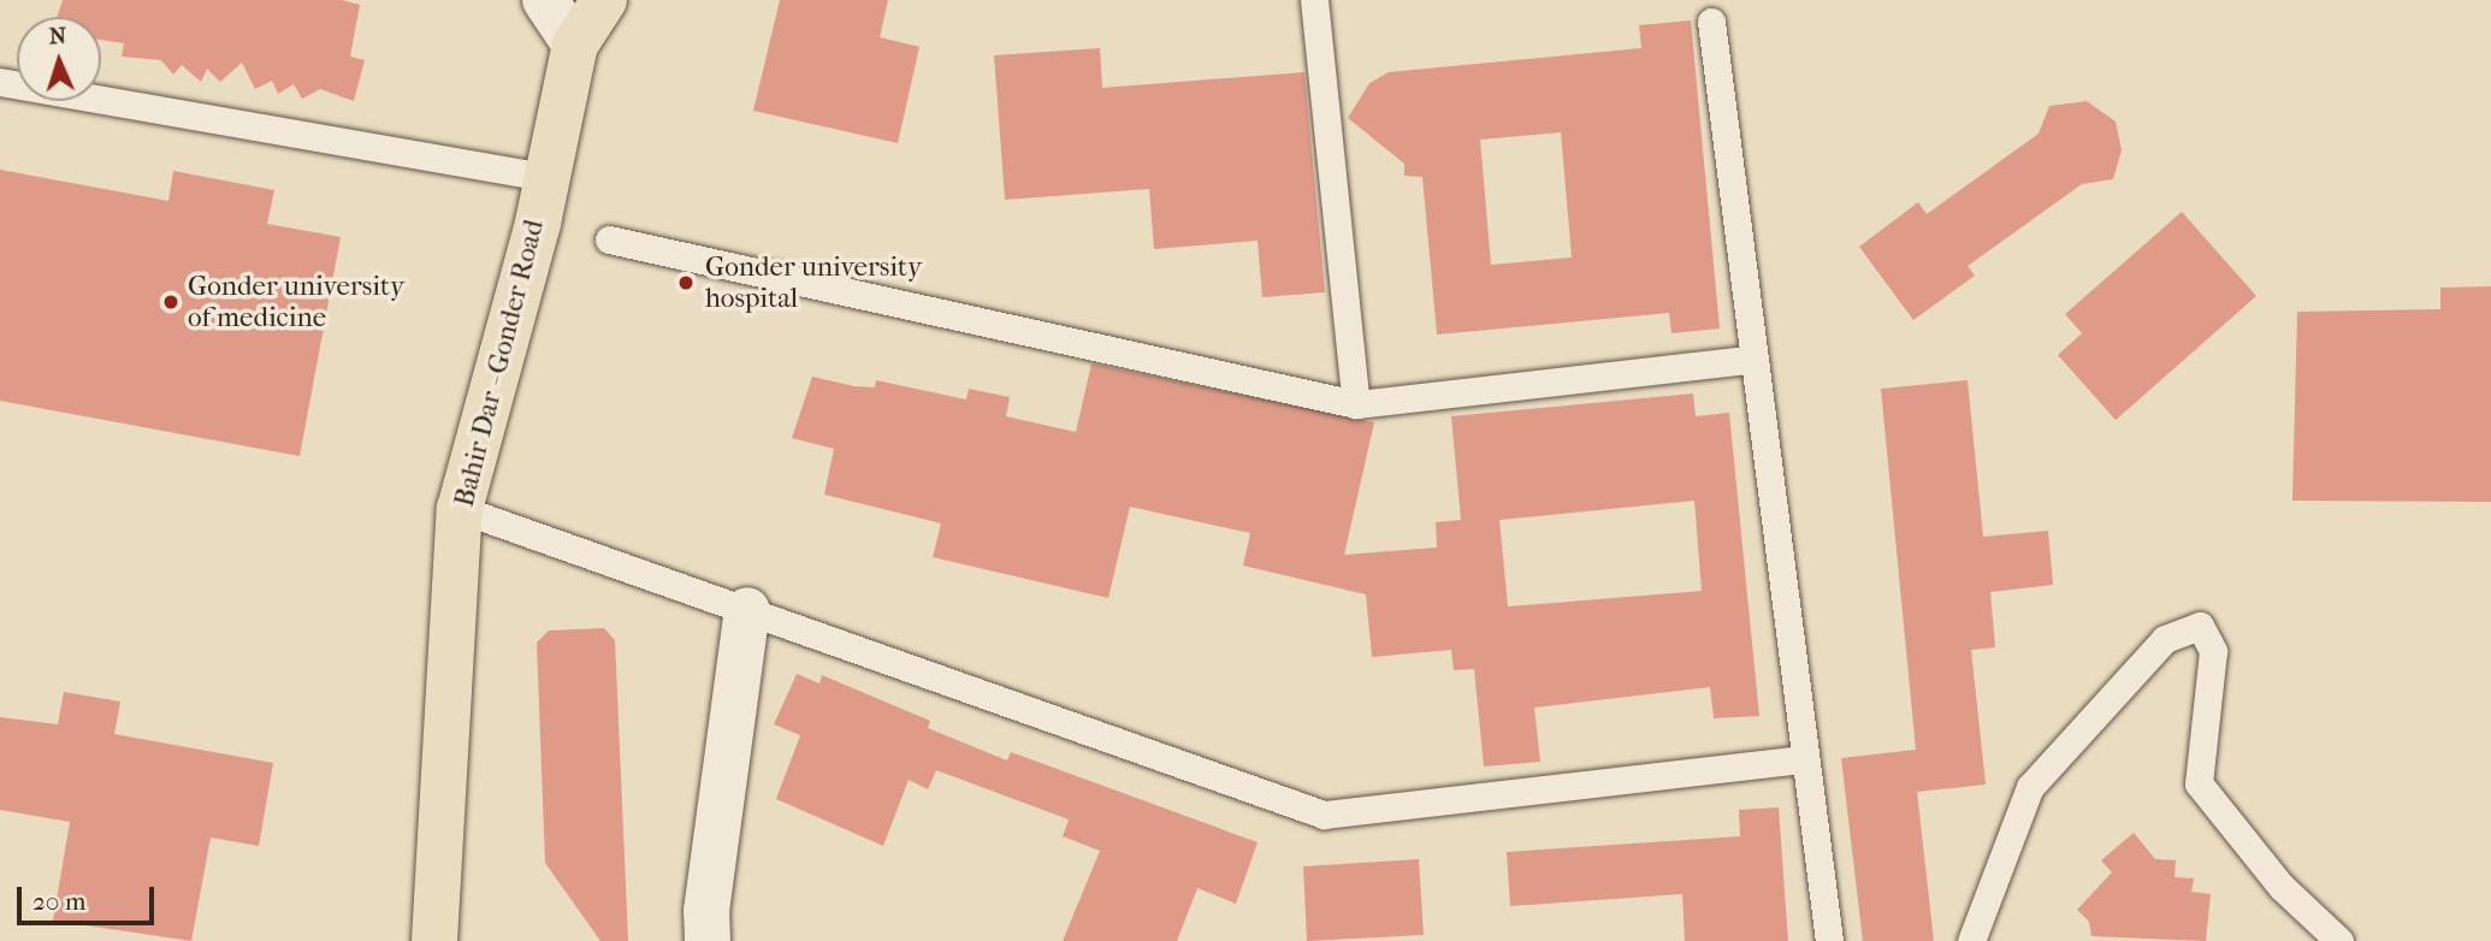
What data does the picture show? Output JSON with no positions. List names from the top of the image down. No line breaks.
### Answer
{"streets":{"highway":["Bahir Dar - Gonder Road"]},"places":["Gonder university hospital","Gonder university of medicine"],"scale_bar":"20 m","north":"top"}
